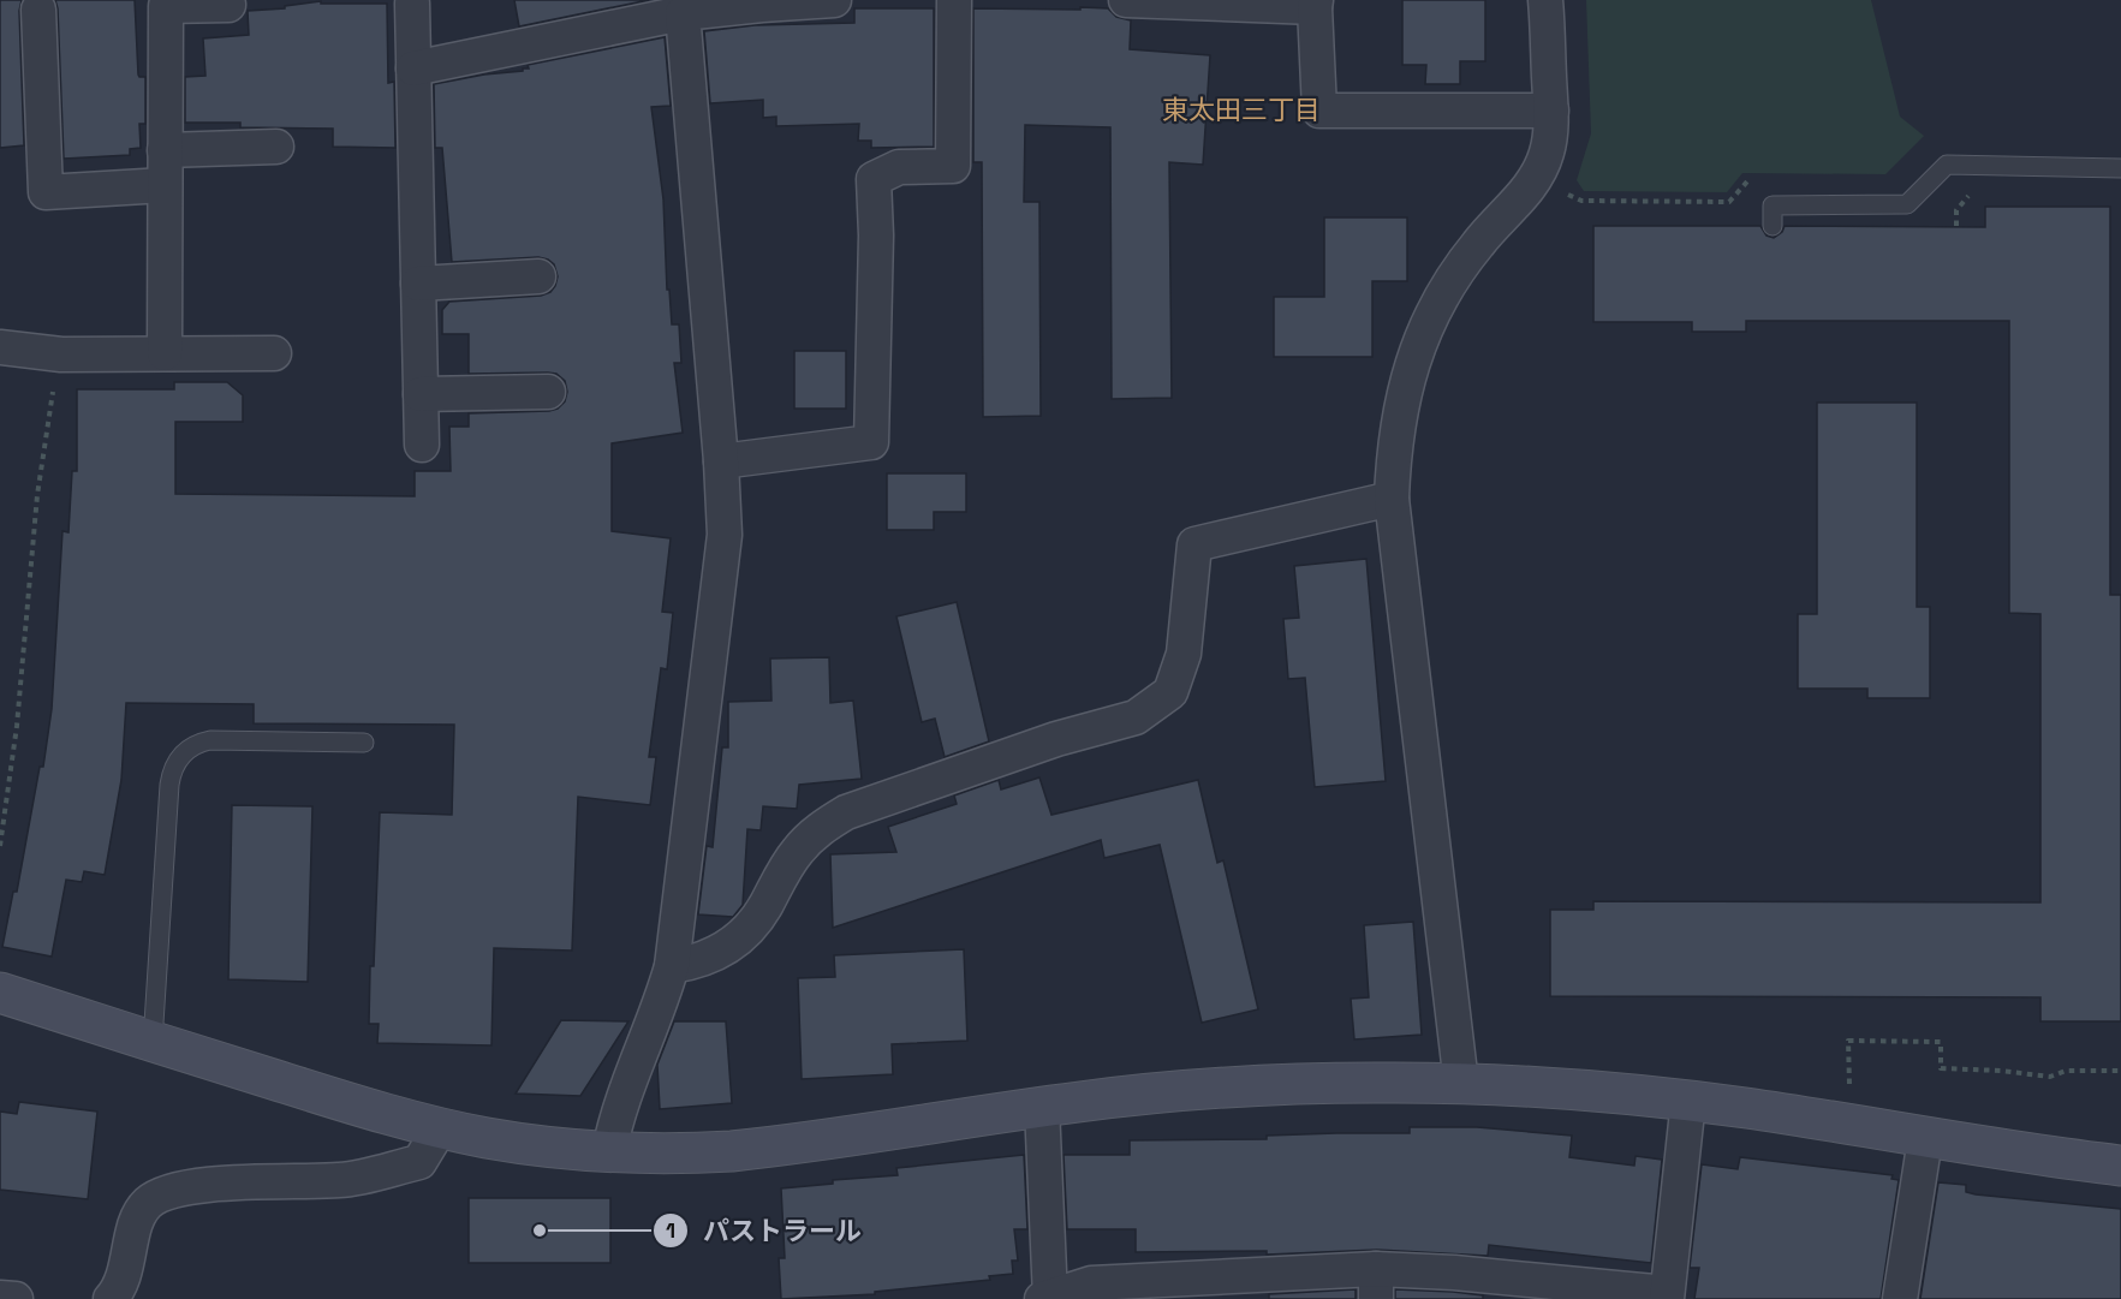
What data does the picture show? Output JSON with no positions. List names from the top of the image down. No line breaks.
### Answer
{"districts":["東太田三丁目"],"places":["パストラール"]}
